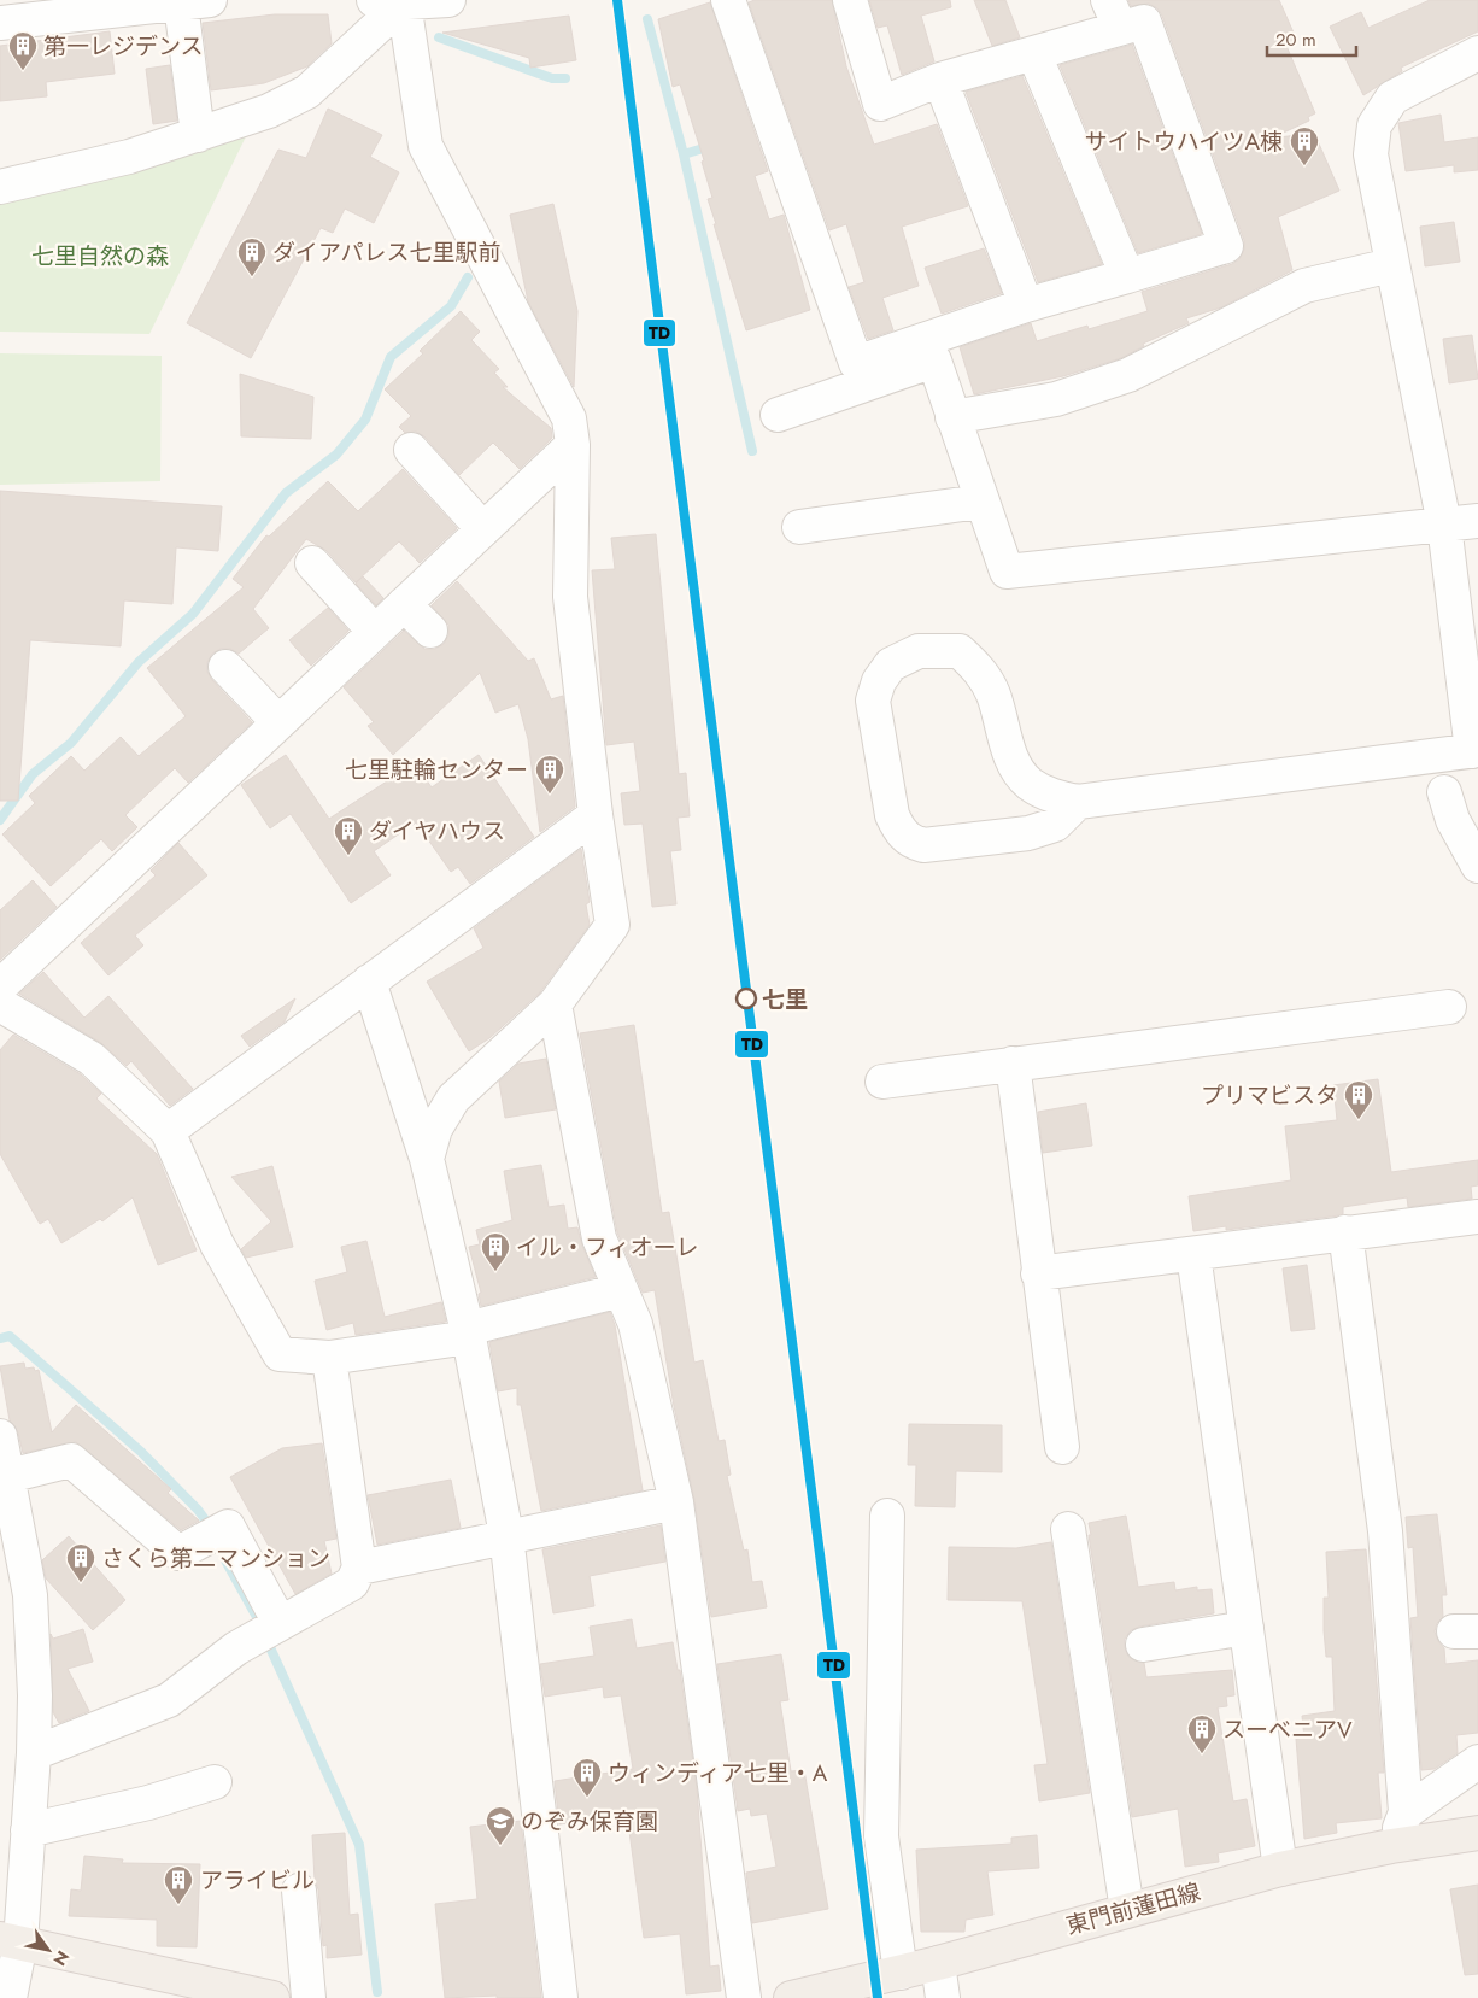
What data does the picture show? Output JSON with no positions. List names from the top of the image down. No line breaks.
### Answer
{"streets":{"main road":["東門前蓮田線"]},"parks":["七里自然の森"],"places":{"building":["第一レジデンス","サイトウハイツA棟","ダイアパレス七里駅前","七里駐輪センター","ダイヤハウス","プリマビスタ","イル・フィオーレ","さくら第二マンション","スーベニアV","ウィンディア七里・A","アライビル"],"other":["七里"],"school or university":["のぞみ保育園"]},"lines":["transit line TD"],"scale_bar":"20 m","north":"bottom right"}
